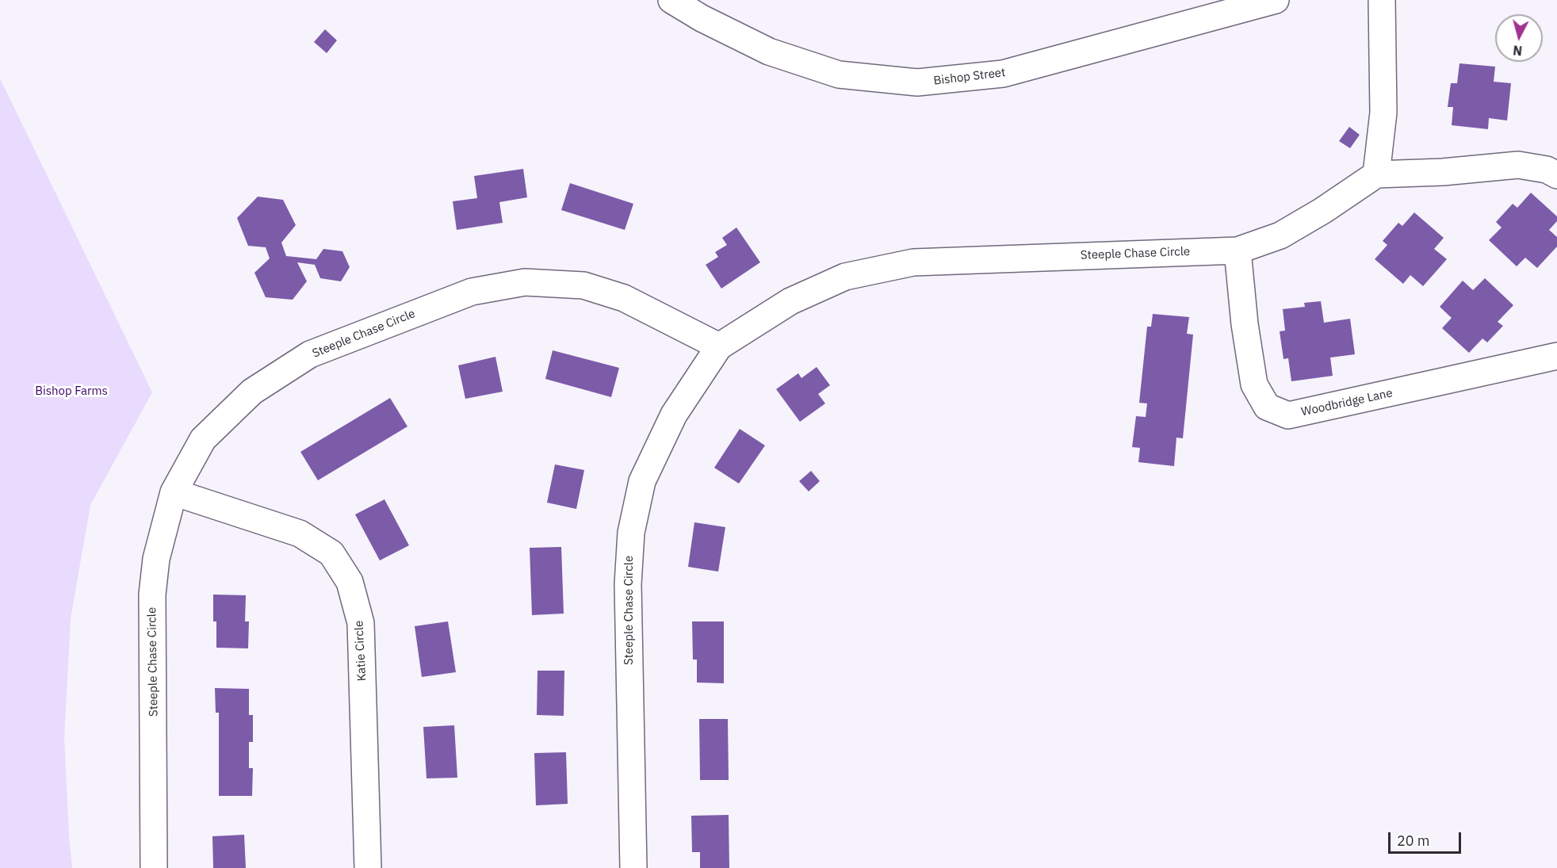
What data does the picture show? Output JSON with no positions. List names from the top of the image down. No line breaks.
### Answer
{"streets":{"street":["Bishop Street","Steeple Chase Circle","Woodbridge Lane","Katie Circle"]},"crossings":[["Steeple Chase Circle","Woodbridge Lane"],["Steeple Chase Circle","Katie Circle"]],"parks":["Bishop Farms"],"scale_bar":"20 m","north":"bottom"}
